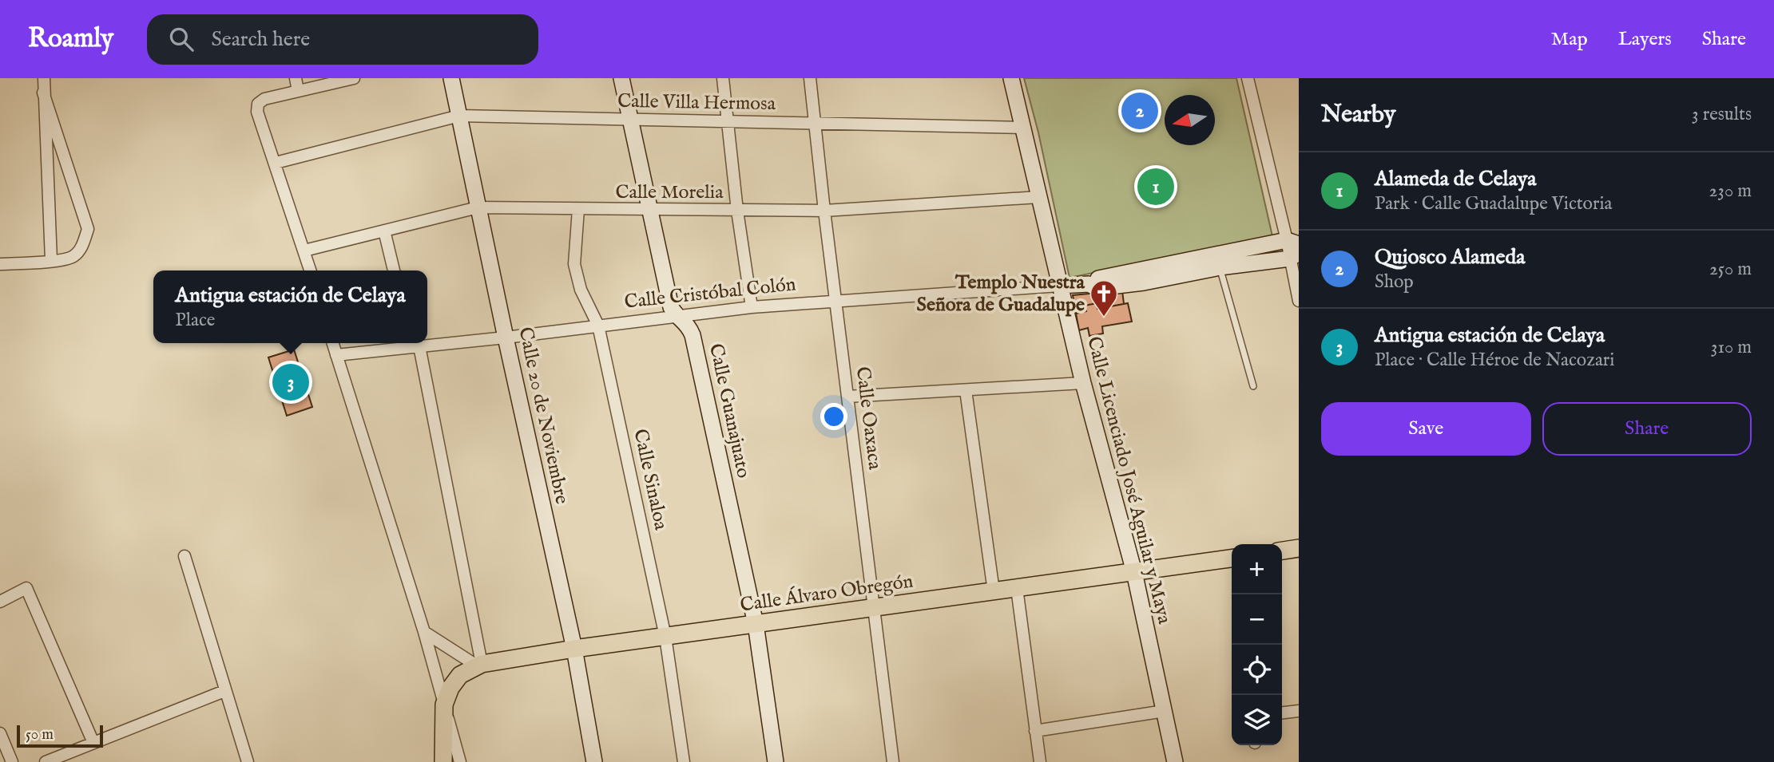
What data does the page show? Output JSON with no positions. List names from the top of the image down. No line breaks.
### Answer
{"streets":{"main road":["Calle Álvaro Obregón"],"street":["Calle Villa Hermosa","Calle Morelia","Calle Cristóbal Colón","Calle Guanajuato","Calle 20 de Noviembre","Calle Oaxaca","Calle Sinaloa","Calle Licenciado José Aguilar y Maya"]},"crossings":[["Calle Villa Hermosa","Calle Guanajuato"],["Calle Villa Hermosa","Calle 20 de Noviembre"],["Calle Villa Hermosa","Calle Oaxaca"],["Calle Villa Hermosa","Calle Licenciado José Aguilar y Maya"],["Calle Morelia","Calle Guanajuato"],["Calle Morelia","Calle 20 de Noviembre"],["Calle Morelia","Calle Oaxaca"],["Calle Morelia","Calle Sinaloa"],["Calle Morelia","Calle Licenciado José Aguilar y Maya"],["Calle Cristóbal Colón","Calle Guanajuato"],["Calle Cristóbal Colón","Calle 20 de Noviembre"],["Calle Cristóbal Colón","Calle Oaxaca"],["Calle Cristóbal Colón","Calle Sinaloa"],["Calle Cristóbal Colón","Calle Licenciado José Aguilar y Maya"],["Calle Guanajuato","Calle Álvaro Obregón"],["Calle 20 de Noviembre","Calle Álvaro Obregón"],["Calle Oaxaca","Calle Álvaro Obregón"],["Calle Sinaloa","Calle Álvaro Obregón"],["Calle Licenciado José Aguilar y Maya","Calle Álvaro Obregón"]],"places":{"church":["Templo Nuestra Señora de Guadalupe"]},"scale_bar":"50 m","north":"left","page":{"header":"Roamly","search":"Search here","nav":["Map","Layers","Share"],"heading":["Nearby","3 results"],"pins":["2","1","3"],"list":[{"mark":"1","name":"Alameda de Celaya","note":"Park · Calle Guadalupe Victoria","value":"230 m"},{"mark":"2","name":"Quiosco Alameda","note":"Shop","value":"250 m"},{"mark":"3","name":"Antigua estación de Celaya","note":"Place · Calle Héroe de Nacozari","value":"310 m"}],"popup":["Antigua estación de Celaya","Place"],"buttons":["Save","Share"],"map_buttons":["+","−"],"scale":"50 m"}}
